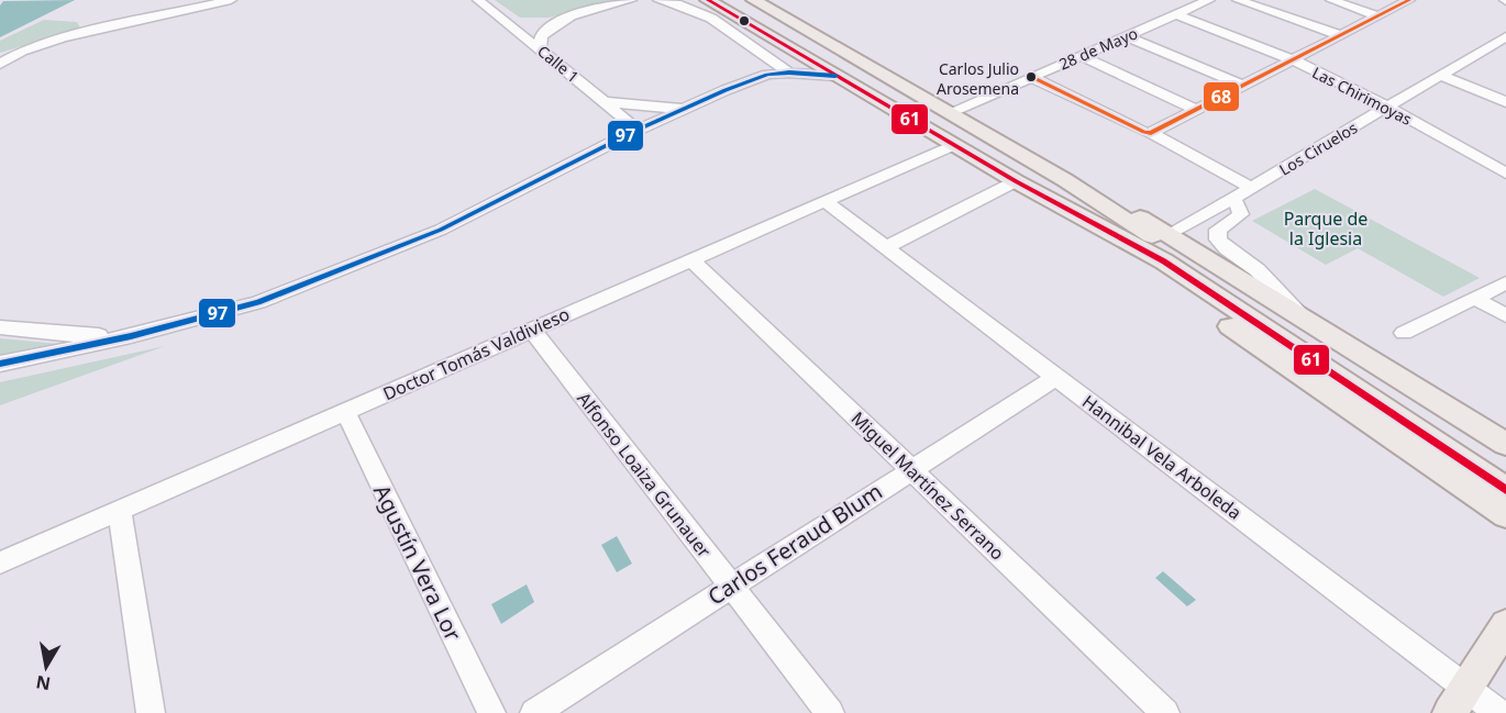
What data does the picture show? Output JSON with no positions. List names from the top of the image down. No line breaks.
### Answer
{"streets":{"street":["28 de Mayo","Calle 1","Las Chirimoyas","Los Ciruelos","Doctor Tomás Valdivieso","Hannibal Vela Arboleda","Alfonso Loaiza Grunauer","Miguel Martínez Serrano","Carlos Feraud Blum","Agustín Vera Lor"]},"crossings":[["28 de Mayo","Las Chirimoyas"],["Las Chirimoyas","Los Ciruelos"],["Doctor Tomás Valdivieso","Hannibal Vela Arboleda"],["Doctor Tomás Valdivieso","Alfonso Loaiza Grunauer"],["Doctor Tomás Valdivieso","Miguel Martínez Serrano"],["Doctor Tomás Valdivieso","Agustín Vera Lor"],["Hannibal Vela Arboleda","Carlos Feraud Blum"],["Alfonso Loaiza Grunauer","Carlos Feraud Blum"],["Miguel Martínez Serrano","Carlos Feraud Blum"]],"parks":["Parque de la Iglesia"],"places":["Carlos Julio Arosemena"],"lines":["transit line 61","transit line 68","transit line 97"],"north":"bottom"}
